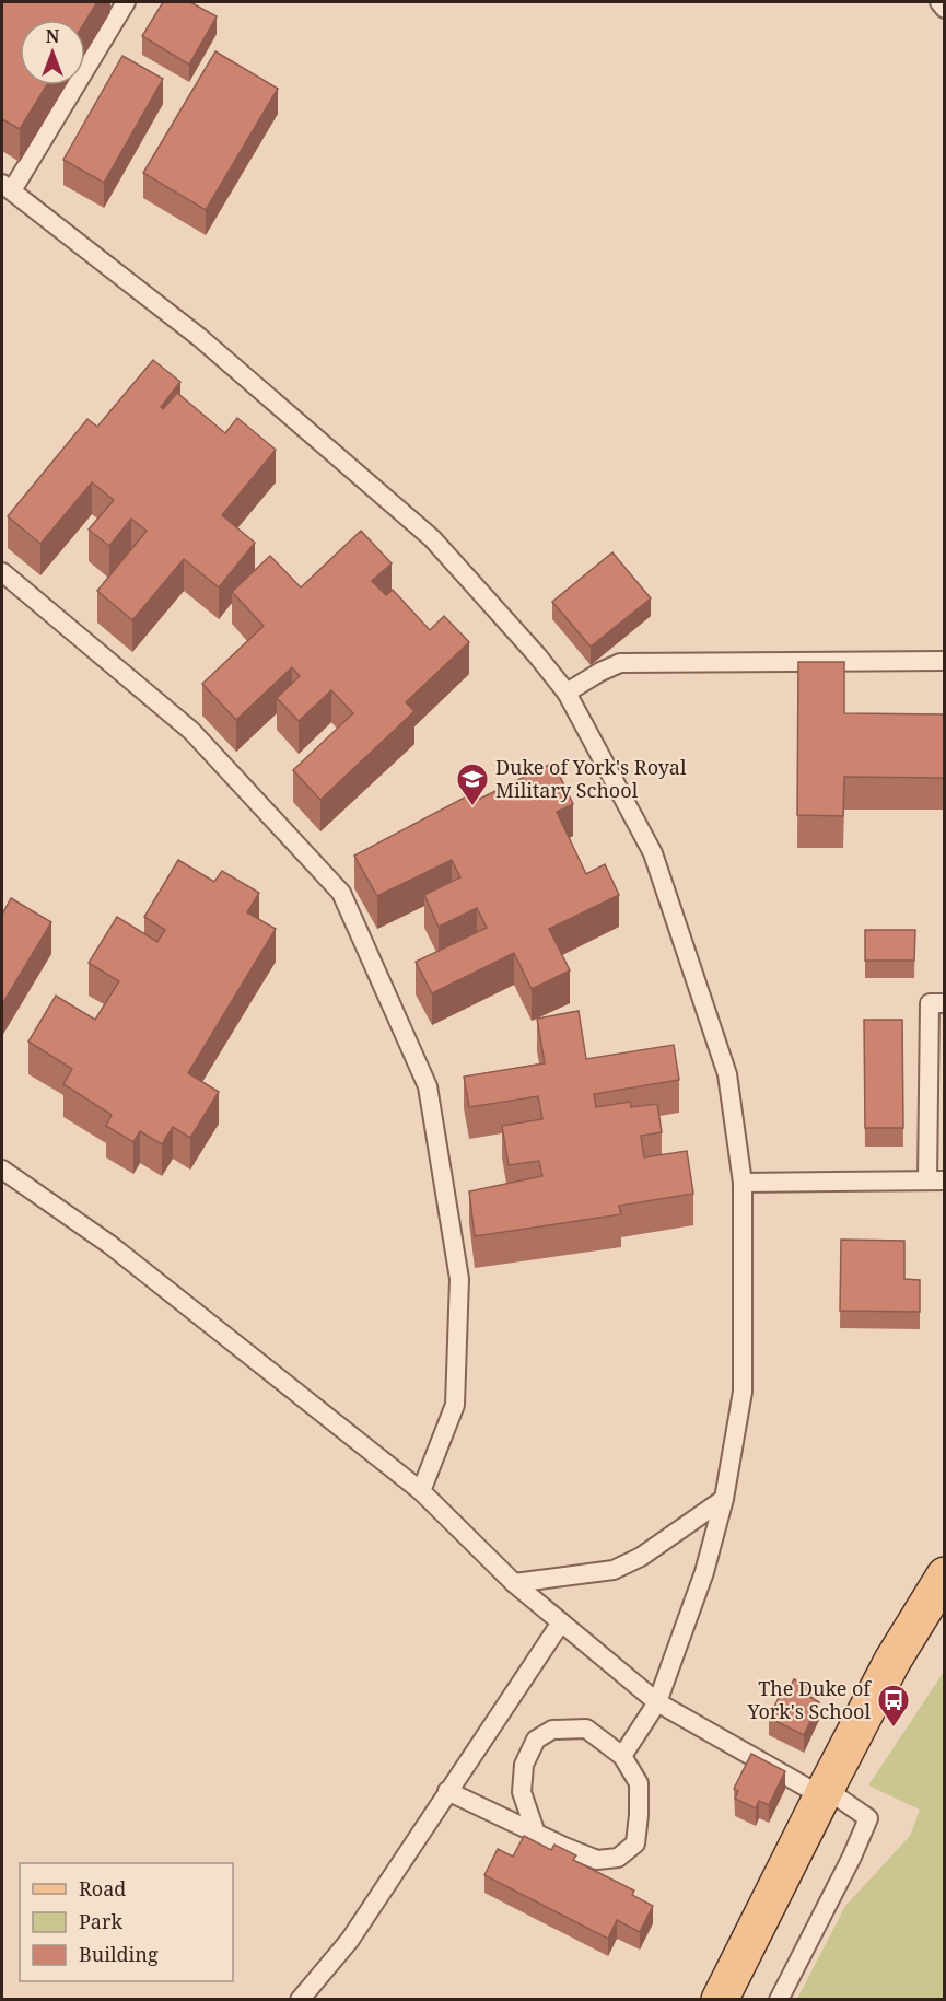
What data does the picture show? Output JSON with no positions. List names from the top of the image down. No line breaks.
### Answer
{"places":{"school or university":["Duke of York's Royal Military School"],"bus stop":["The Duke of York's School"]},"legend":["Road","Park","Building"],"north":"top"}
